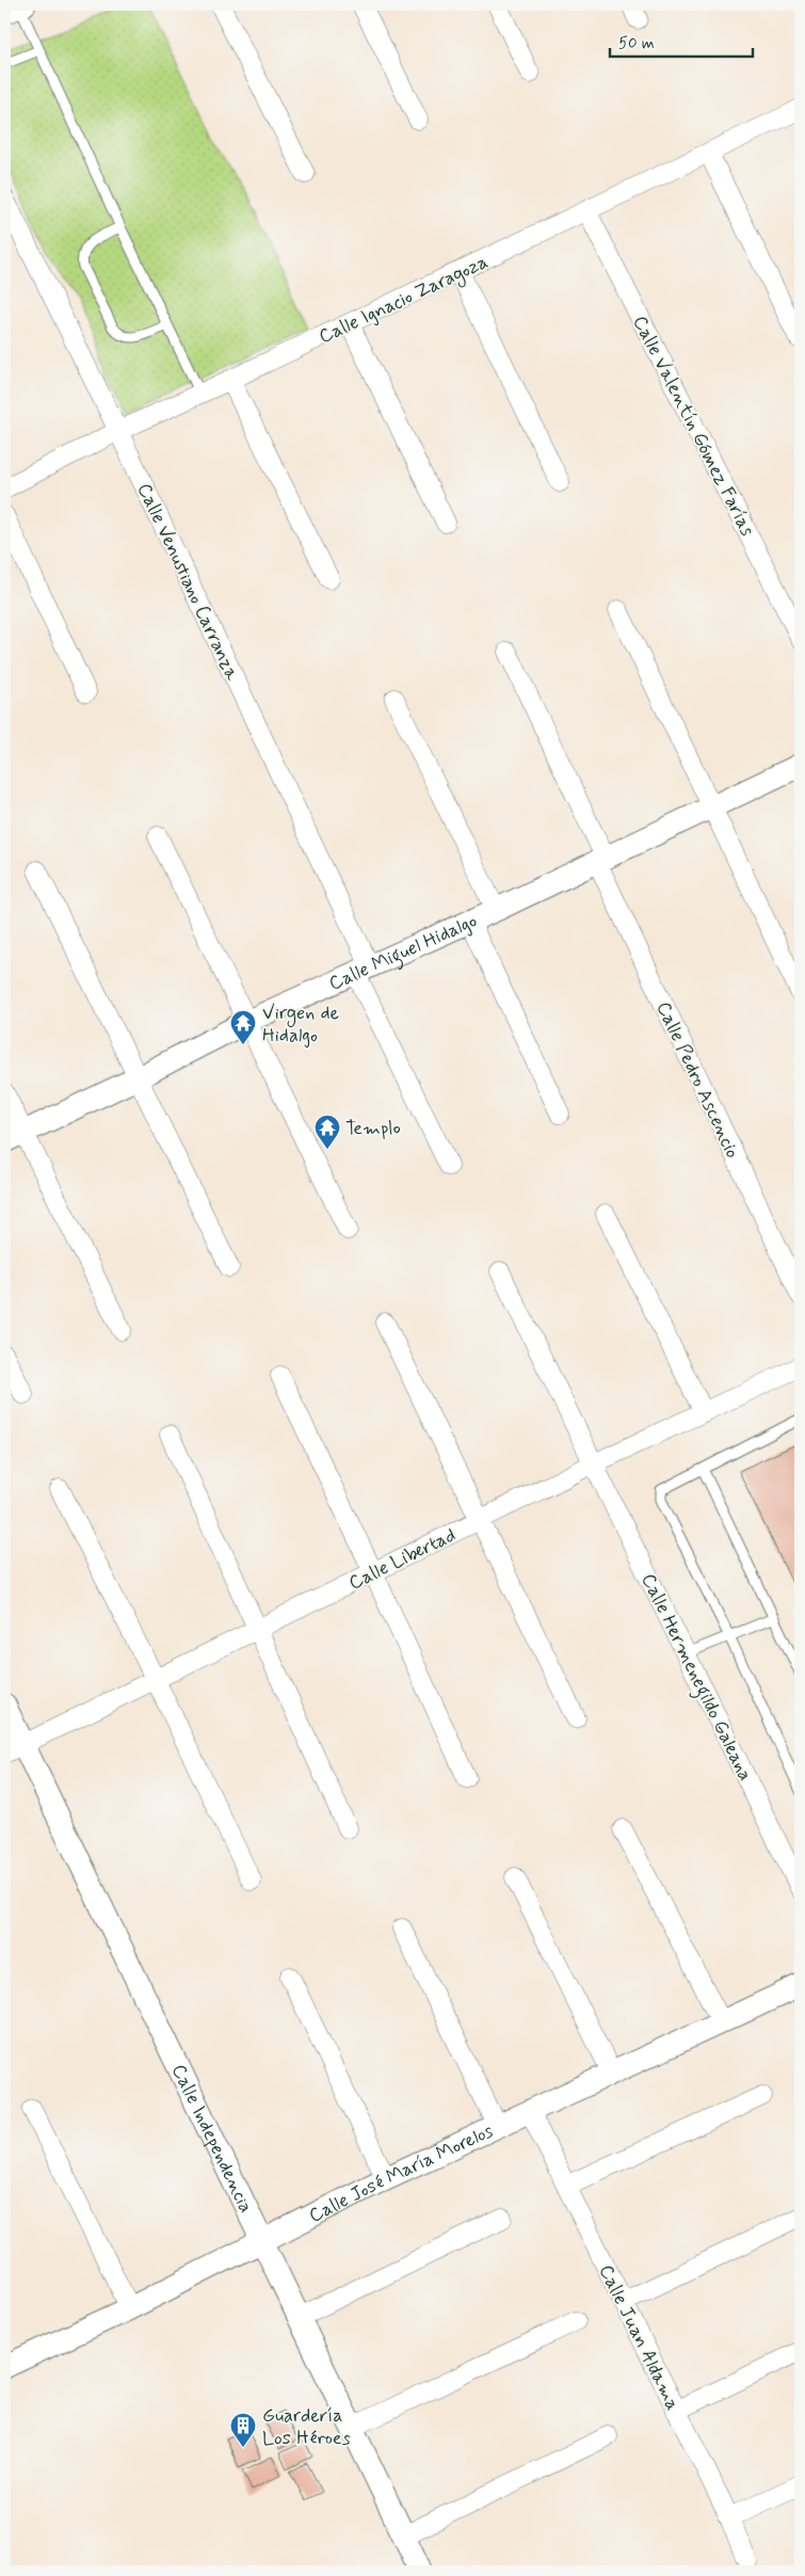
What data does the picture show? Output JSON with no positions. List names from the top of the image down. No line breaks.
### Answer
{"streets":{"street":["Calle Ignacio Zaragoza","Calle Valentín Gómez Farías","Calle Venustiano Carranza","Calle Miguel Hidalgo","Calle Pedro Ascencio","Calle Libertad","Calle Hermenegildo Galeana","Calle Independencia","Calle José María Morelos","Calle Juan Aldama"]},"crossings":[["Calle Ignacio Zaragoza","Calle Valentín Gómez Farías"],["Calle Ignacio Zaragoza","Calle Venustiano Carranza"],["Calle Venustiano Carranza","Calle Miguel Hidalgo"],["Calle Miguel Hidalgo","Calle Pedro Ascencio"],["Calle Libertad","Calle Hermenegildo Galeana"],["Calle Libertad","Calle Independencia"],["Calle Independencia","Calle José María Morelos"],["Calle José María Morelos","Calle Juan Aldama"]],"places":{"temple":["Virgen de Hidalgo","Templo"],"building":["Guardería Los Héroes"]},"scale_bar":"50 m"}
